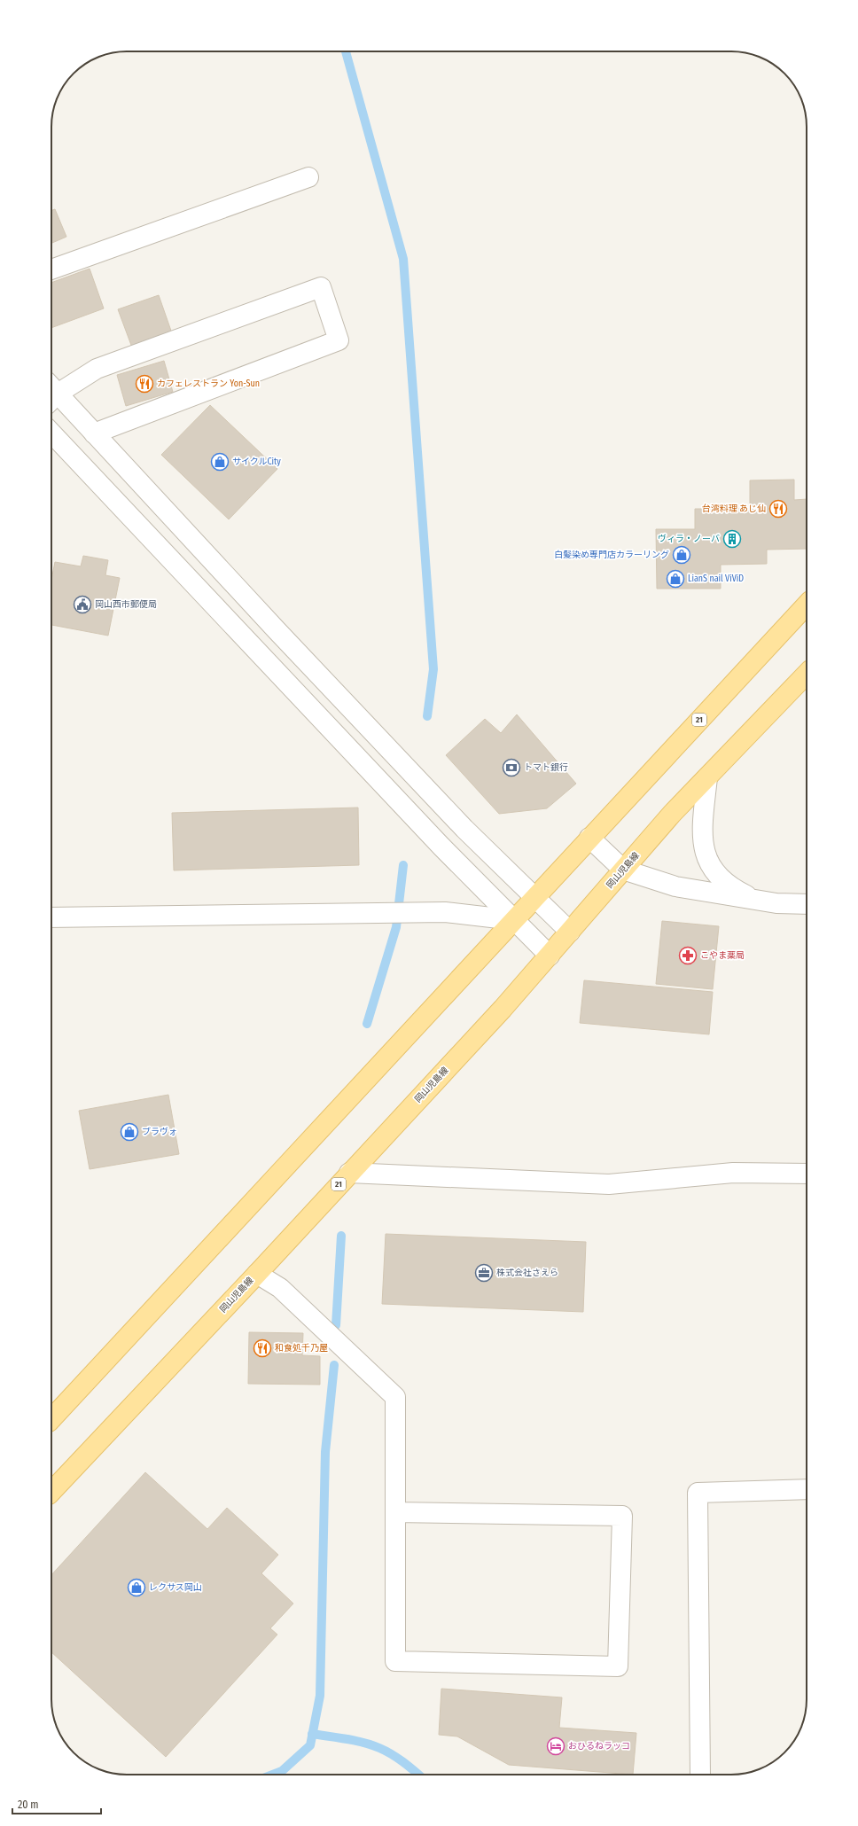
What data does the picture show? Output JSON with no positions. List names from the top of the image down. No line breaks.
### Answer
{"streets":{"main road":["21","岡山児島線"]},"places":{"restaurant":["カフェレストラン Yon-Sun","台湾料理 あじ仙","和食処千乃屋"],"shop":["サイクルCity","白髪染め専門店カラーリング","LianS nail ViViD","ブラヴォ","レクサス岡山"],"building":["ヴィラ・ノーバ"],"public building":["岡山西市郵便局"],"bank":["トマト銀行"],"pharmacy":["こやま薬局"],"office":["株式会社さえら"],"hotel":["おひるねラッコ"]},"scale_bar":"20 m"}
